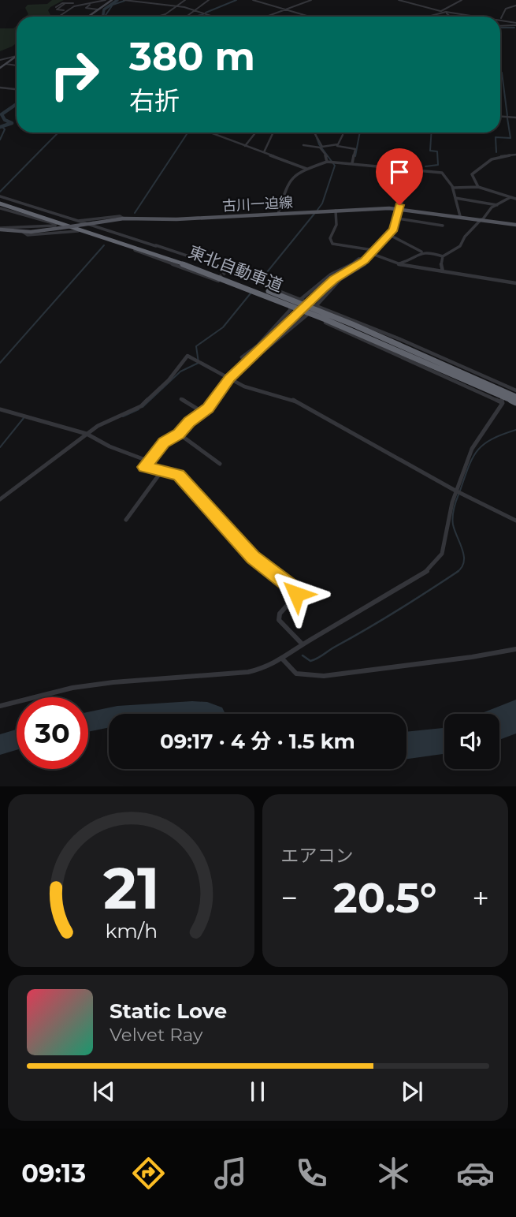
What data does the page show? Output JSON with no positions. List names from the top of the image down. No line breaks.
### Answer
{"streets":{"highway":["東北自動車道"],"main road":["古川一迫線"]},"page":{"turn":["380 m","右折"],"limit":"30","trip":"09:17 · 4 分 · 1.5 km","tile":"エアコン","heat":["−","20.5°","+"],"song":["Static Love","Velvet Ray"],"tabs":"09:13","gauge":["21","km/h"]}}
